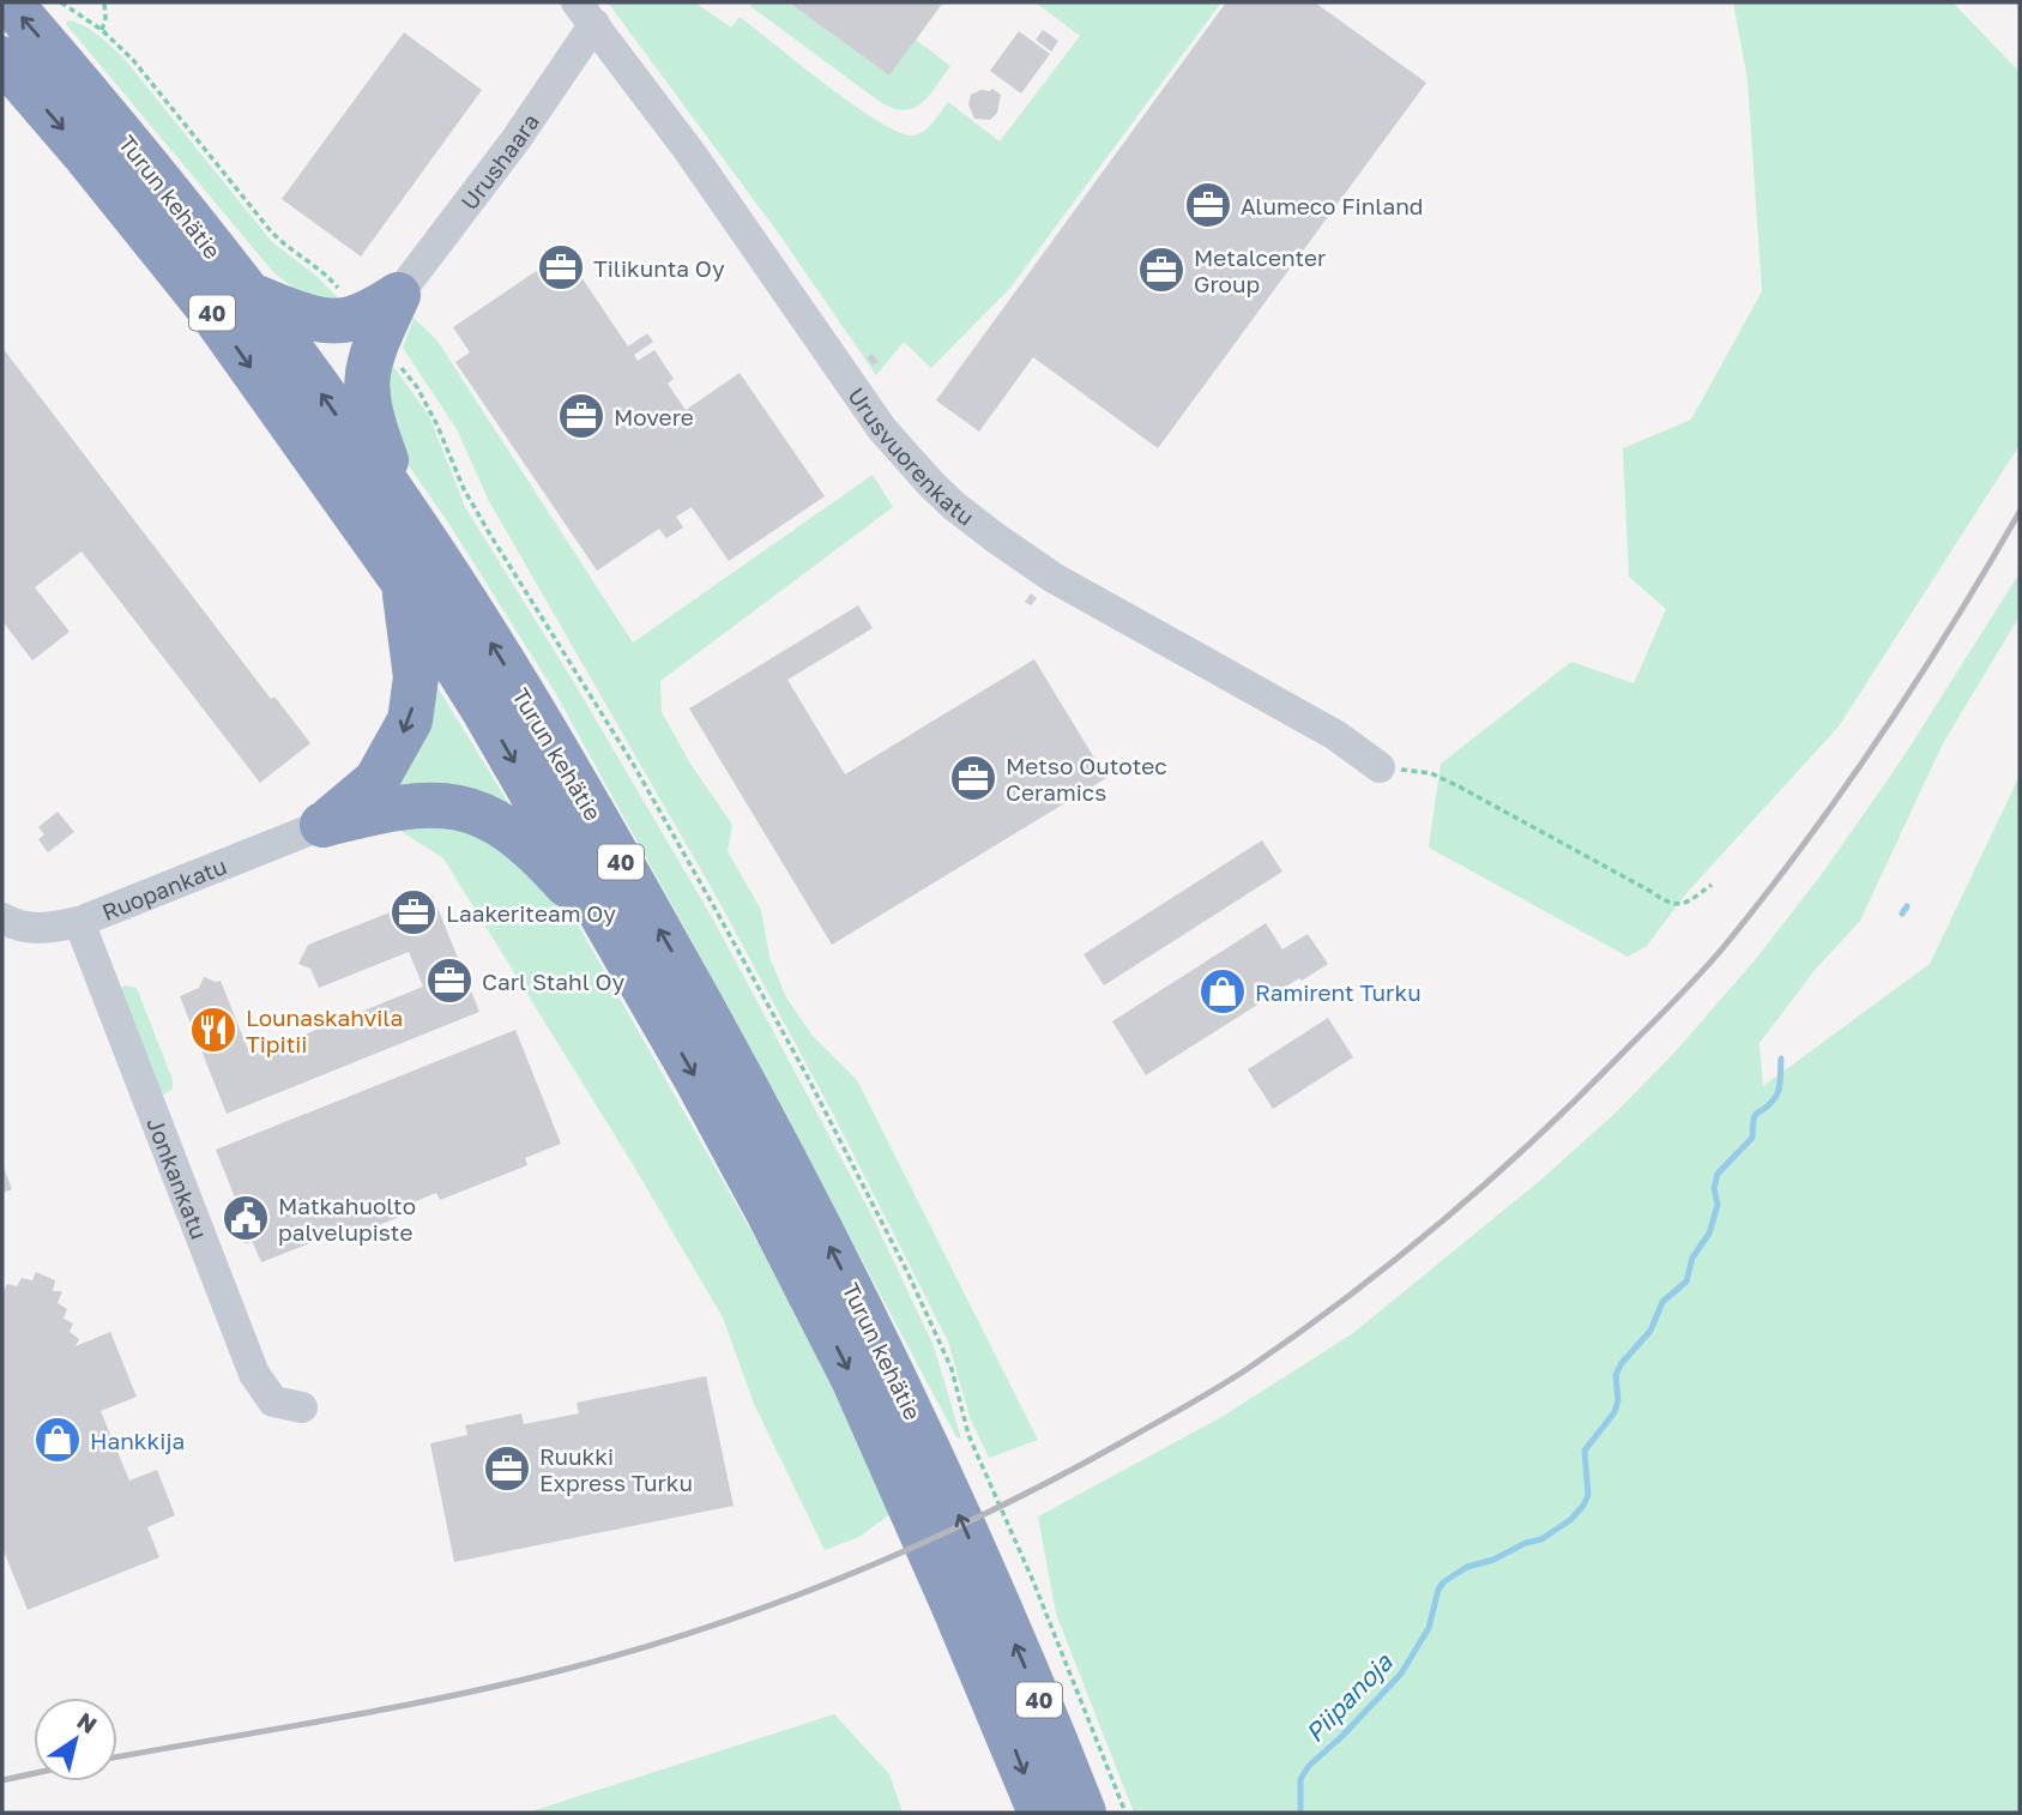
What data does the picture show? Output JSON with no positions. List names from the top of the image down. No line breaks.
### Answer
{"streets":{"highway":["Turun kehätie","40"],"street":["Urushaara","Urusvuorenkatu","Ruopankatu","Jonkankatu"]},"crossings":[["Urushaara","Urusvuorenkatu"],["Ruopankatu","Jonkankatu"]],"water":["Piipanoja"],"places":{"office":["Alumeco Finland","Tilikunta Oy","Metalcenter Group","Movere","Metso Outotec Ceramics","Laakeriteam Oy","Carl Stahl Oy","Ruukki Express Turku"],"shop":["Ramirent Turku","Hankkija"],"restaurant":["Lounaskahvila Tipitii"],"public building":["Matkahuolto palvelupiste"]},"north":"top right"}
